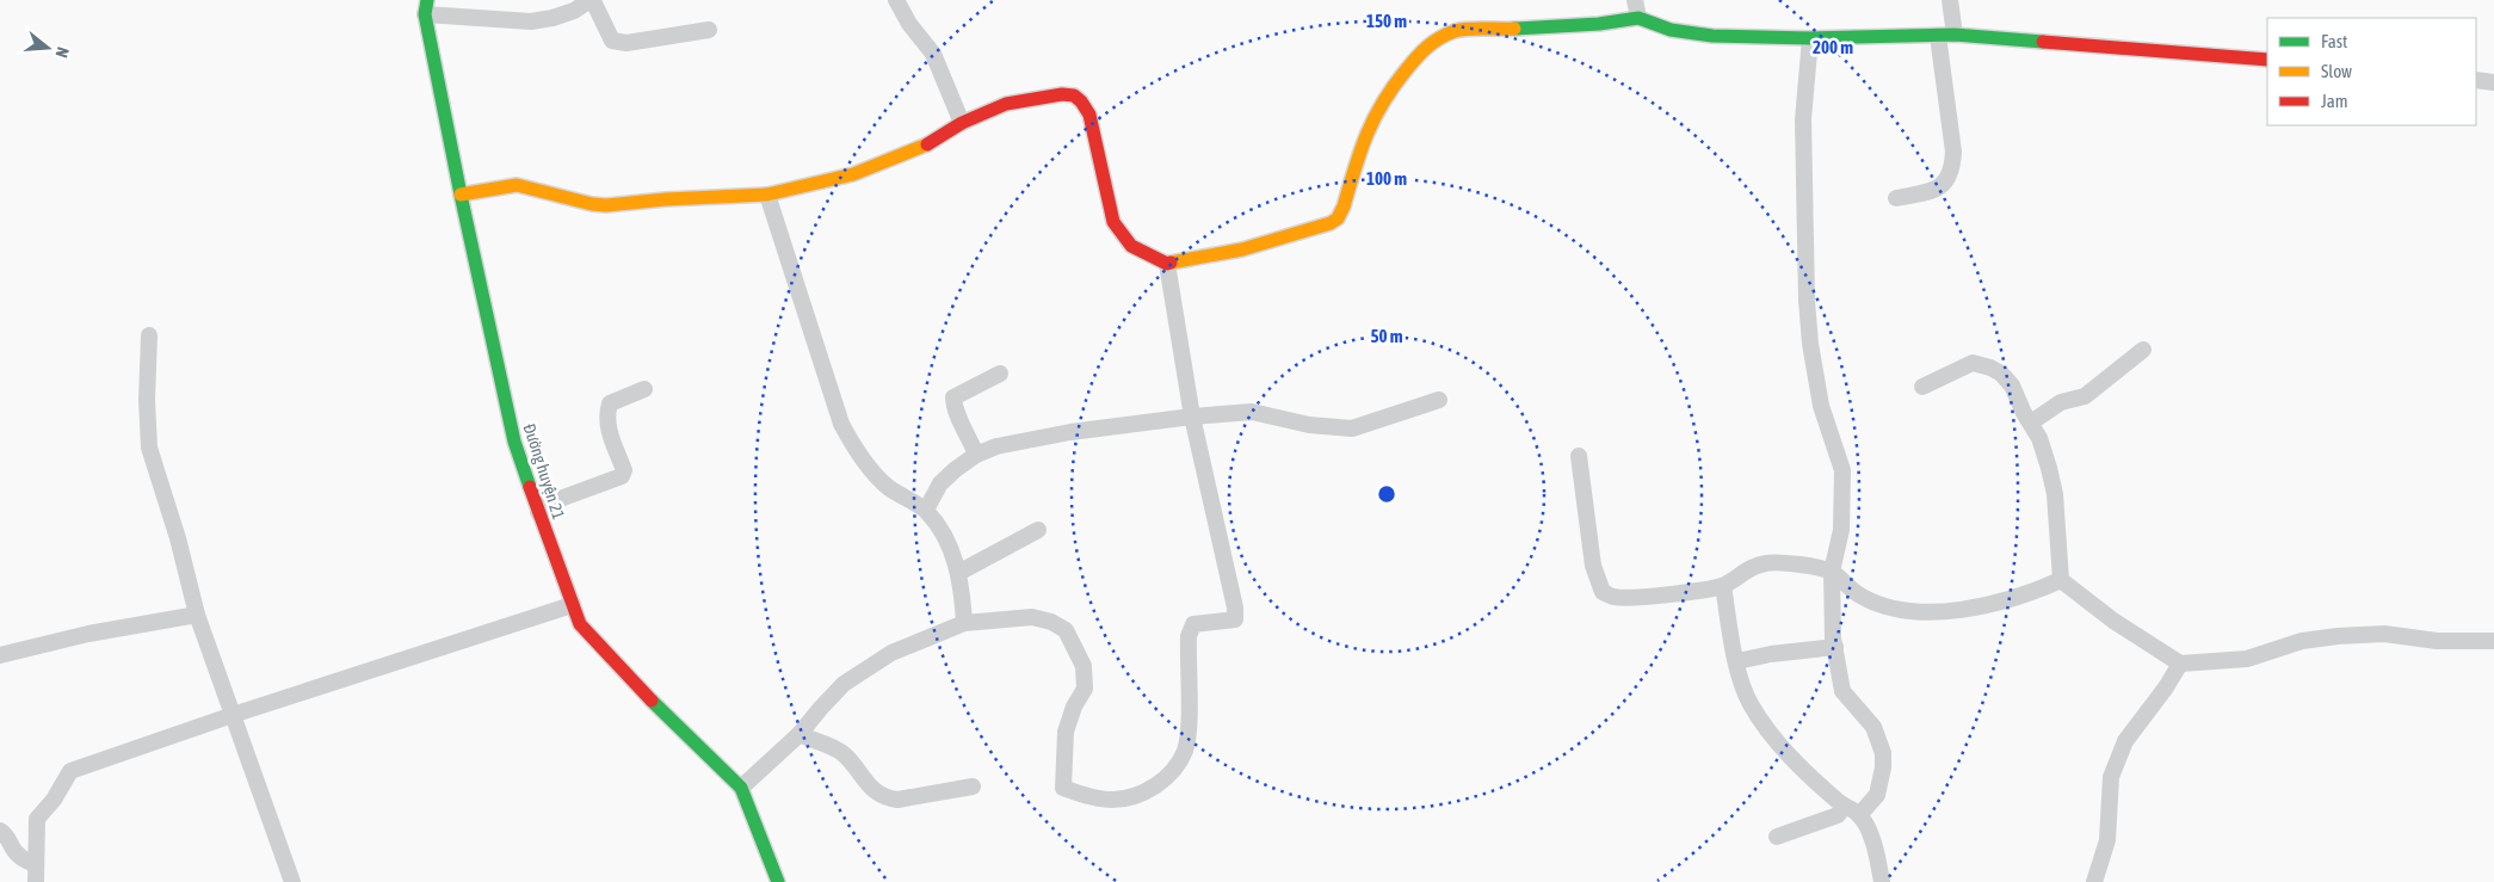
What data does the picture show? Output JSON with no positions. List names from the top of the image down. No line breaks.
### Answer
{"streets":{"street":["Đường huyện 21"]},"legend":["Fast","Slow","Jam"],"north":"right","rings":["150 m","200 m","100 m","50 m"]}
